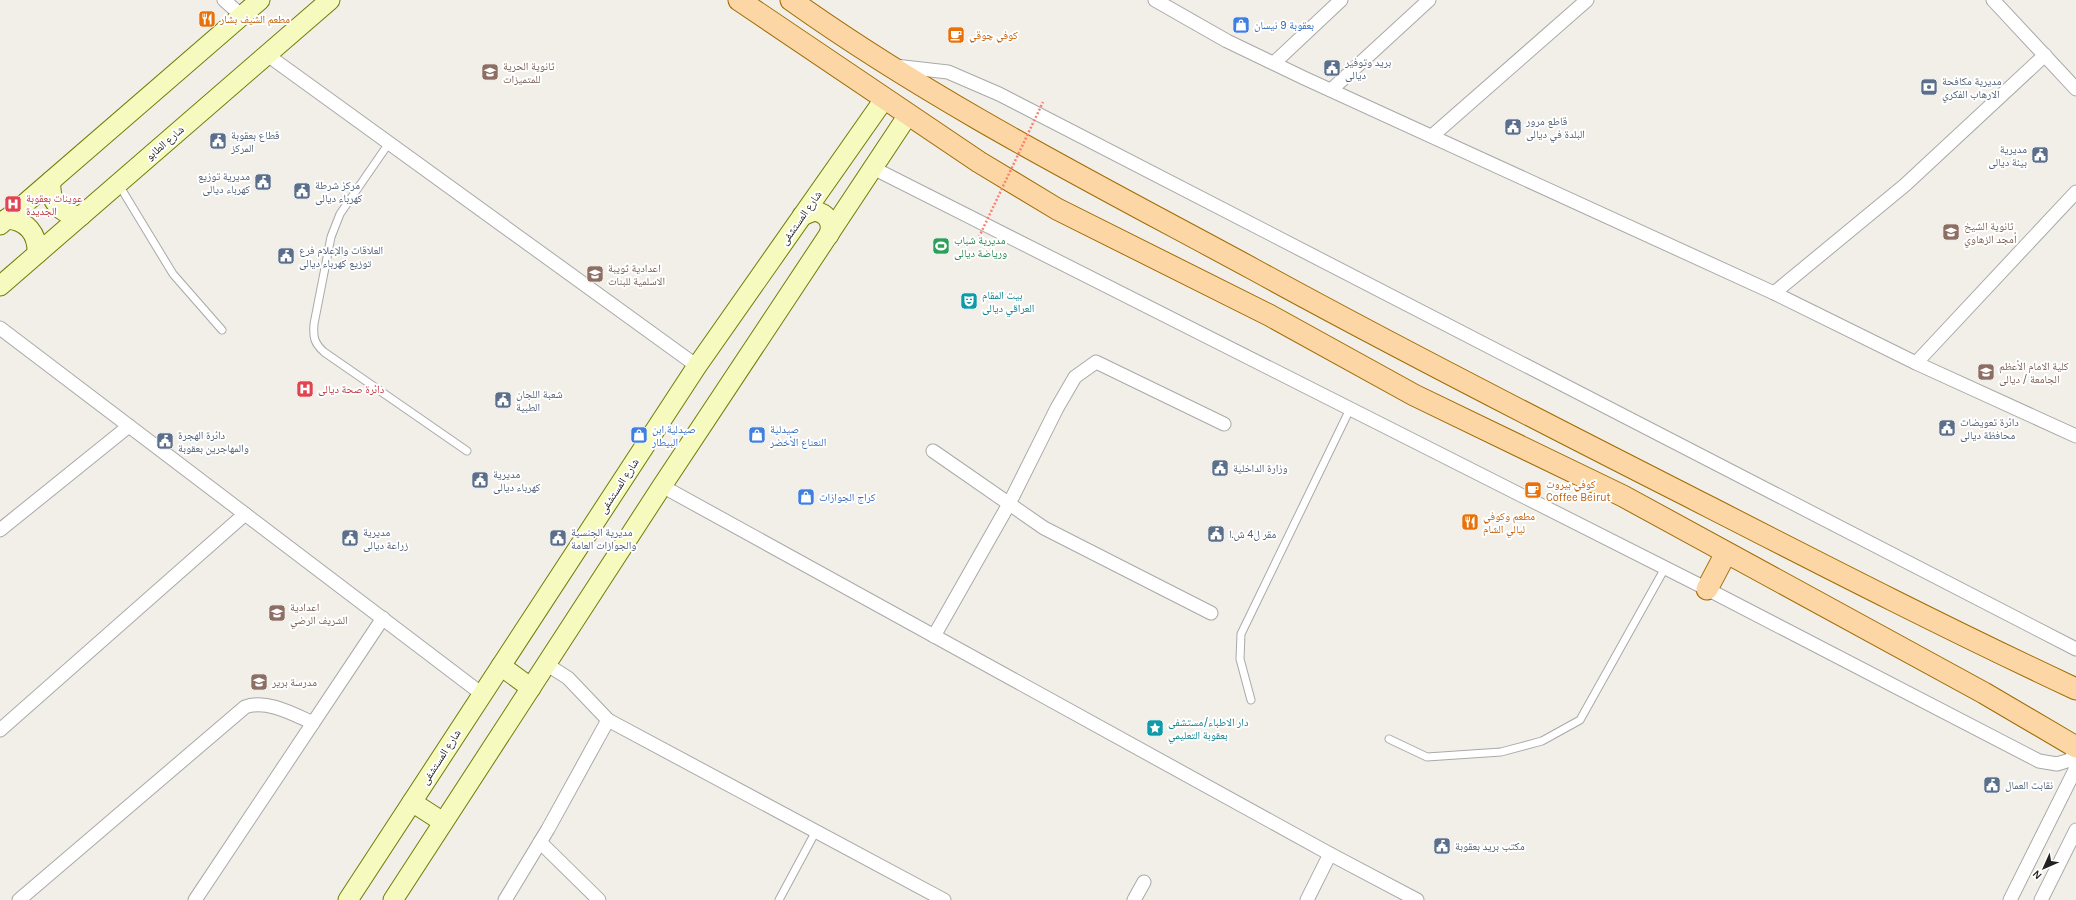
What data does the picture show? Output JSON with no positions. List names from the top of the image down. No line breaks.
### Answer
{"streets":{"street":["شارع الطابو","شارع المستشفى"]},"places":{"restaurant":["مطعم الشيف بشار","مطعم وكوفي ليالي الشام"],"shop":["بعقوبة 9 نيسان","صيدلية ابن البيطار","صيدلية النعناع الأخضر","كراج الجوازات"],"cafe":["كوفي چوقي","كوفي بيروت Coffee Beirut"],"public building":["بريد وتوفير ديالى","قاطع مرور البلدة في ديالى","قطاع بعقوبة المركز","مديرية بيئة ديالى","مديرية توزيع كهرباء ديالى","مركز شرطة كهرباء ديالى","العلاقات والإعلام فرع توزيع كهرباء ديالى","شعبة اللجان الطبية","دائرة تعويضات محافظة ديالى","دائرة الهجرة والمهاجرين بعقوبة","وزارة الداخلية","مديرية كهرباء ديالى","مقر ل4 ش.ا","مديرية زراعة ديالى","مديرية الجنسية والجوازات العامة","نقابت العمال","مكتب بريد بعقوبة"],"school or university":["ثانوية الحرية للمتميزات","ثانوية الشيخ أمجد الزهاوي","اعدادية ثويبة الاسلمية للبنات","كلية الامام الأعظم الجامعة / ديالى","اعدادية الشريف الرضي","مدرسة برير"],"bank":["مديرية مكافحة الارهاب الفكري"],"hospital":["عوينات بعقوبة الجديدة","دائرة صحة ديالى"],"sports":["مديرية شباب ورياضة ديالى"],"theatre":["بيت المقام العراقي ديالى"],"place":["دار الاطباء/مستشفى بعقوبة التعليمي"]},"north":"bottom left"}
